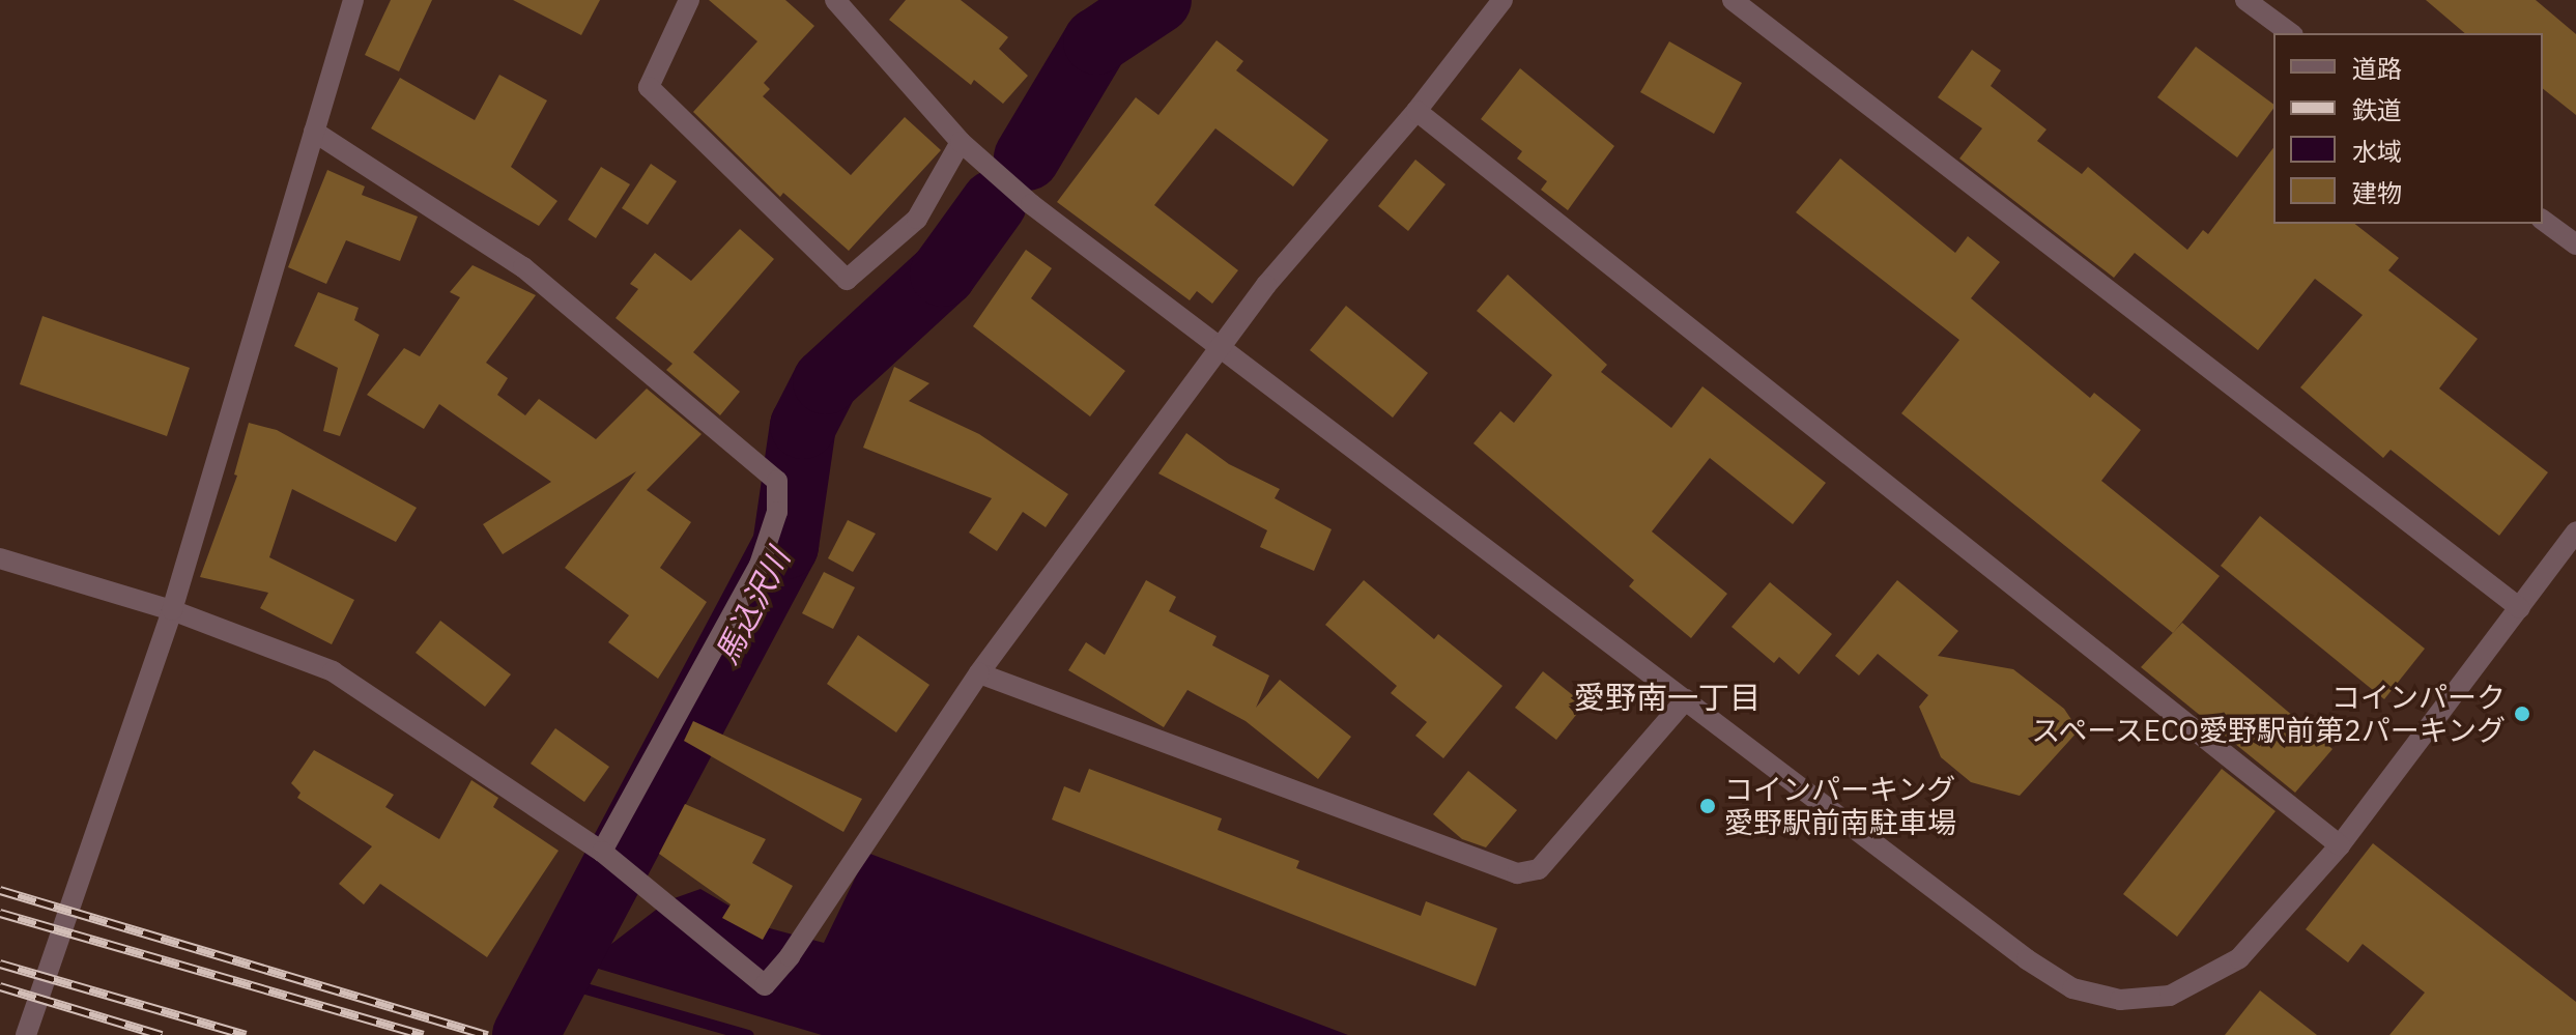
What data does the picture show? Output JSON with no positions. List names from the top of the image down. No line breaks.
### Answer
{"districts":["愛野南一丁目"],"water":["馬込沢川"],"places":["コインパーク スペースECO愛野駅前第2パーキング","コインパーキング 愛野駅前南駐車場"],"legend":["道路","鉄道","水域","建物"]}
